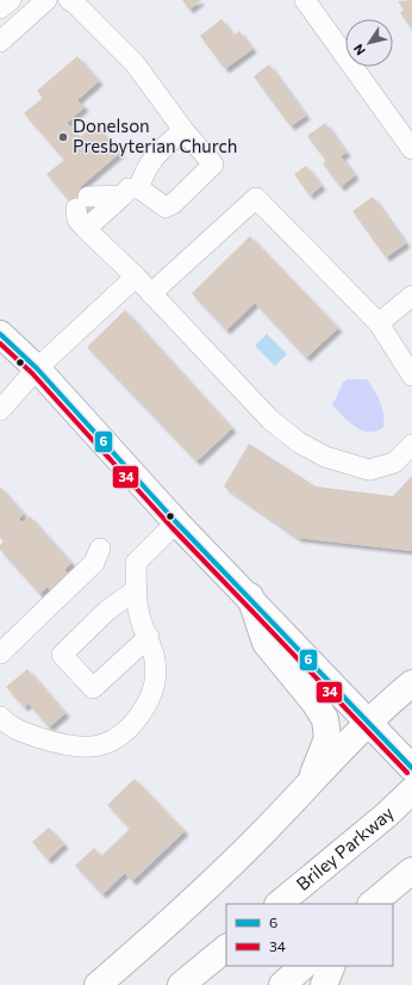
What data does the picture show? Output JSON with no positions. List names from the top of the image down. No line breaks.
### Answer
{"streets":{"main road":["Briley Parkway"]},"places":["Donelson Presbyterian Church"],"lines":["transit line 6","transit line 34"],"legend":["6","34"],"north":"bottom left"}
